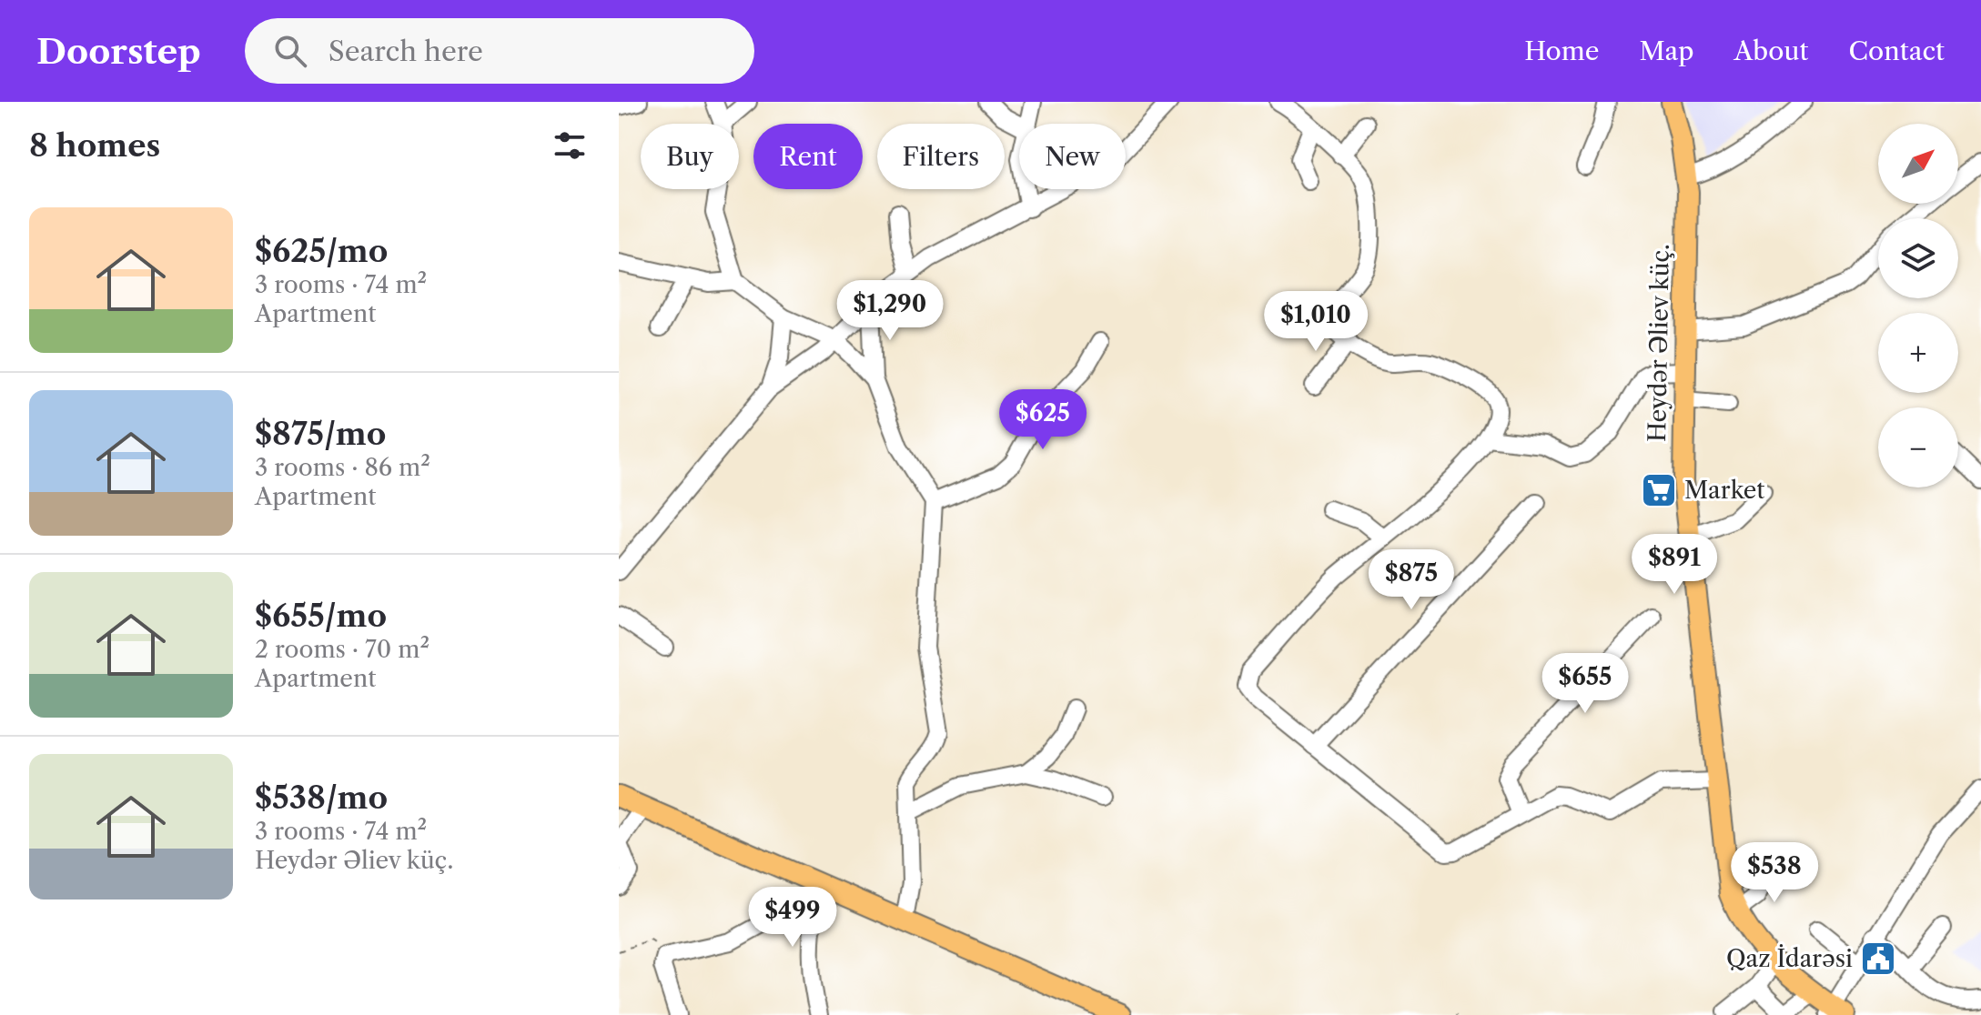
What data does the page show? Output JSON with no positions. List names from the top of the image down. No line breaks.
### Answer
{"streets":{"main road":["Heydər Əliev küç."]},"places":{"supermarket":["Market"],"public building":["Qaz İdarəsi"]},"north":"top right","page":{"header":"Doorstep","search":"Search here","nav":["Home","Map","About","Contact"],"heading":"8 homes","map_buttons":["+","−"],"chip":["Buy","Rent","Filters","New"],"list":[{"name":"$625/mo","note":"3 rooms · 74 m² · Apartment"},{"name":"$875/mo","note":"3 rooms · 86 m² · Apartment"},{"name":"$655/mo","note":"2 rooms · 70 m² · Apartment"},{"name":"$538/mo","note":"3 rooms · 74 m² · Heydər Əliev küç."}],"price":["$1,290","$1,010","$625","$891","$875","$655","$538","$499"]}}
